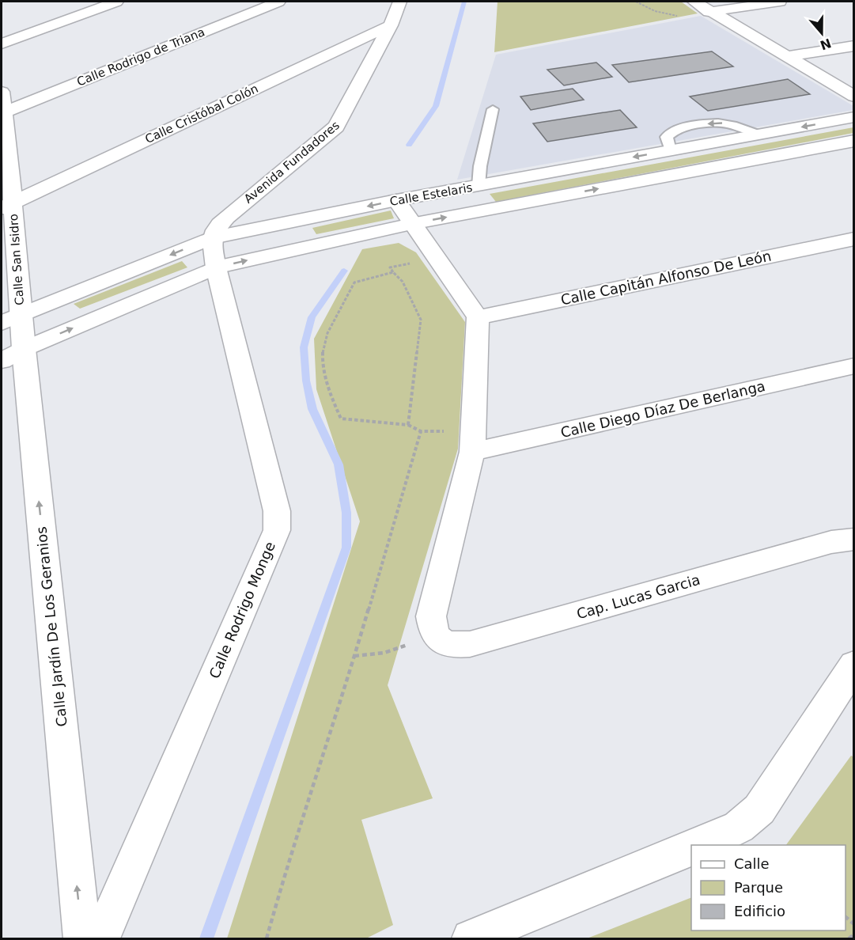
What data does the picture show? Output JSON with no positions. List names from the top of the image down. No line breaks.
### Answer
{"streets":{"street":["Calle Rodrigo de Triana","Calle Cristóbal Colón","Avenida Fundadores","Calle Estelaris","Calle San Isidro","Calle Capitán Alfonso De León","Calle Diego Díaz De Berlanga","Cap. Lucas Garcia","Calle Rodrigo Monge","Calle Jardín De Los Geranios"]},"crossings":[["Calle Rodrigo de Triana","Calle San Isidro"],["Calle Cristóbal Colón","Avenida Fundadores"],["Calle Cristóbal Colón","Calle San Isidro"],["Avenida Fundadores","Calle Estelaris"],["Avenida Fundadores","Calle Rodrigo Monge"],["Calle Estelaris","Calle San Isidro"],["Calle Estelaris","Calle Rodrigo Monge"],["Calle Estelaris","Calle Jardín De Los Geranios"],["Calle San Isidro","Calle Jardín De Los Geranios"]],"one_way":["Calle Jardín De Los Geranios"],"legend":["Calle","Parque","Edificio"],"north":"bottom"}
